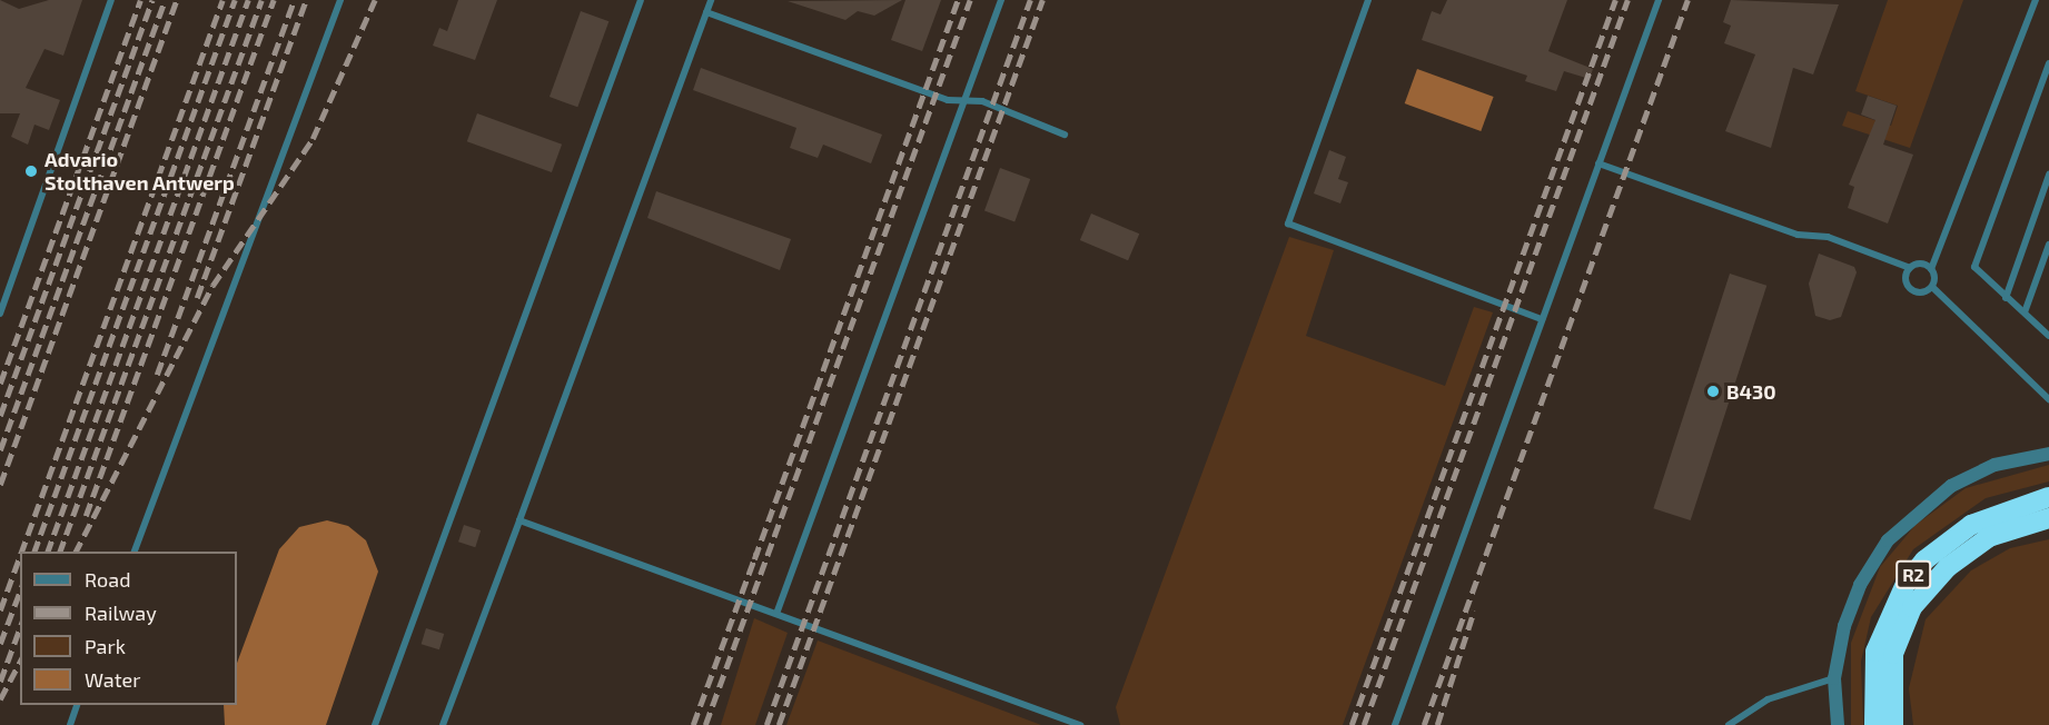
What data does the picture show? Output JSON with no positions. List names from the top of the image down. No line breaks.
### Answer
{"streets":{"highway":["R2"]},"places":["Advario Stolthaven Antwerp","B430"],"legend":["Road","Railway","Park","Water"]}
